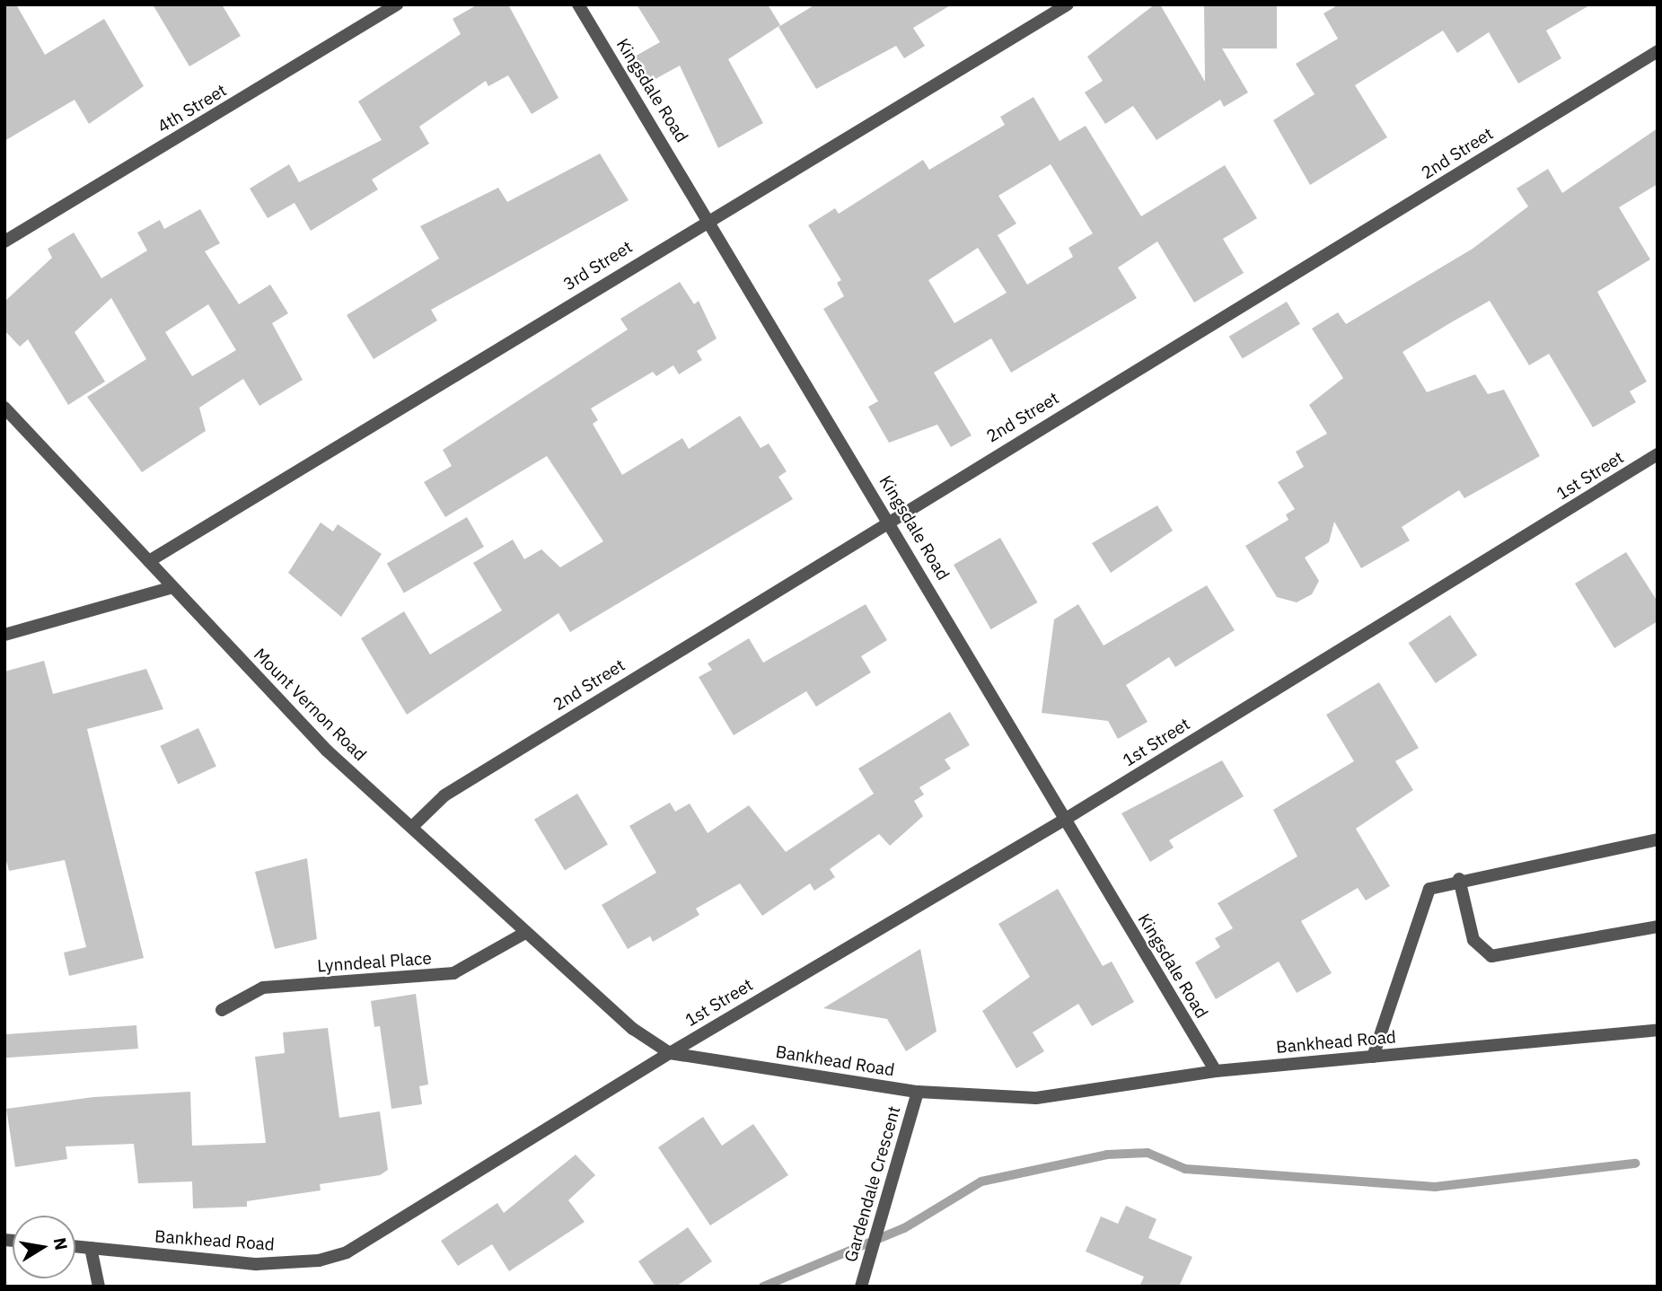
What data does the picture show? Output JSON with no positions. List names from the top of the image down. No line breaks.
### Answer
{"streets":{"street":["Kingsdale Road","4th Street","2nd Street","3rd Street","1st Street","Mount Vernon Road","Lynndeal Place","Bankhead Road","Gardendale Crescent"]},"crossings":[["Kingsdale Road","2nd Street"],["Kingsdale Road","3rd Street"],["Kingsdale Road","1st Street"],["Kingsdale Road","Bankhead Road"],["2nd Street","Mount Vernon Road"],["3rd Street","Mount Vernon Road"],["1st Street","Mount Vernon Road"],["1st Street","Bankhead Road"],["Mount Vernon Road","Lynndeal Place"],["Mount Vernon Road","Bankhead Road"],["Bankhead Road","Gardendale Crescent"]],"north":"right"}
